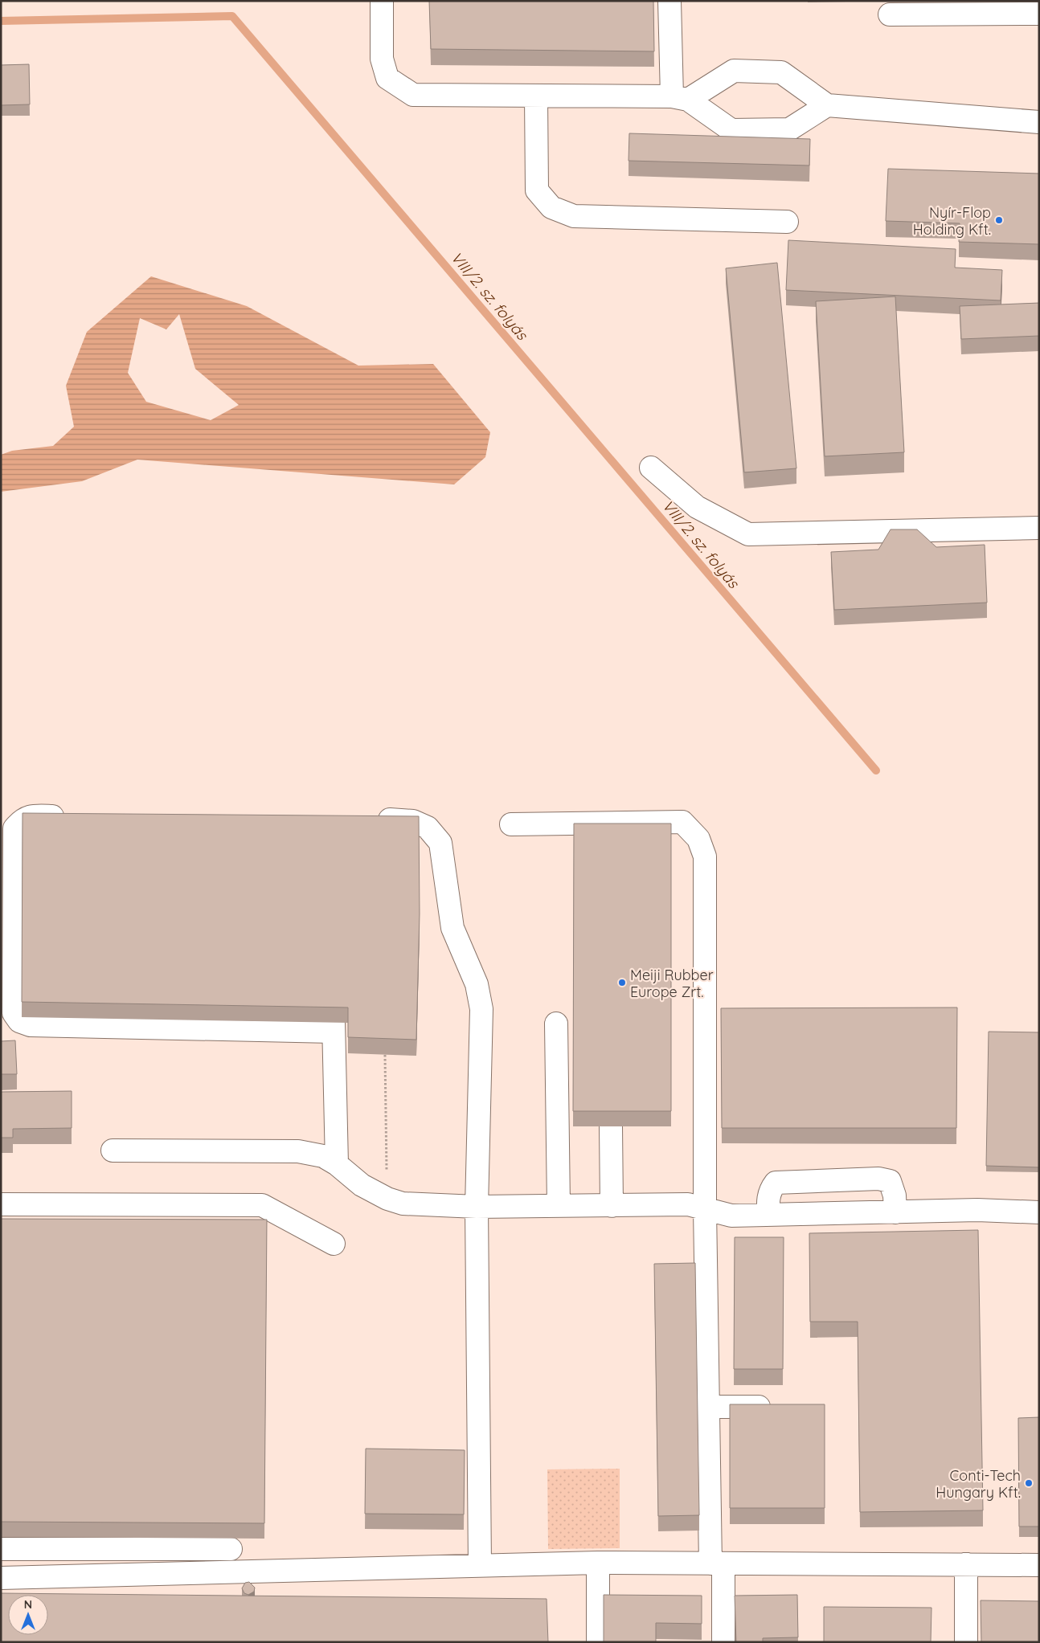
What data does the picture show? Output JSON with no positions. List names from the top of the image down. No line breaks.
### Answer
{"water":["VIII/2. sz. folyás"],"places":["Nyír-Flop Holding Kft.","Meiji Rubber Europe Zrt.","Conti-Tech Hungary Kft."],"north":"top"}
